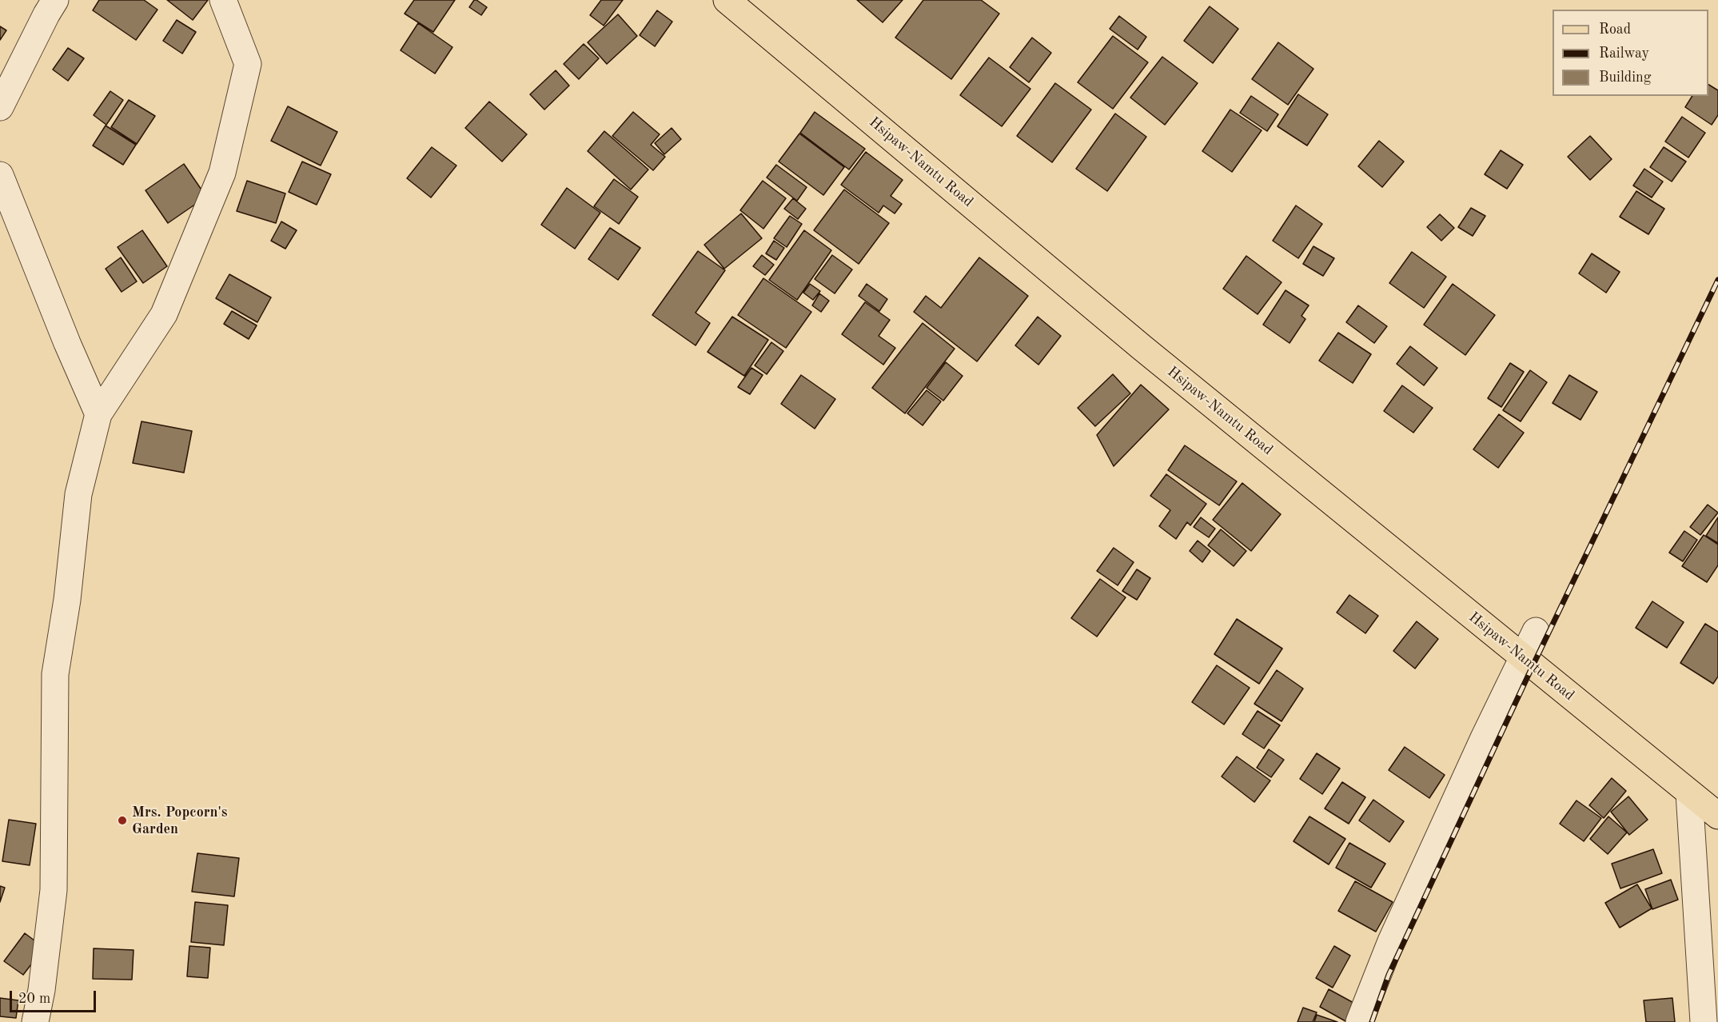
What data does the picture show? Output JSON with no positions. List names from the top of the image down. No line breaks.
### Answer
{"streets":{"main road":["Hsipaw-Namtu Road"]},"places":["Mrs. Popcorn's Garden"],"legend":["Road","Railway","Building"],"scale_bar":"20 m"}
